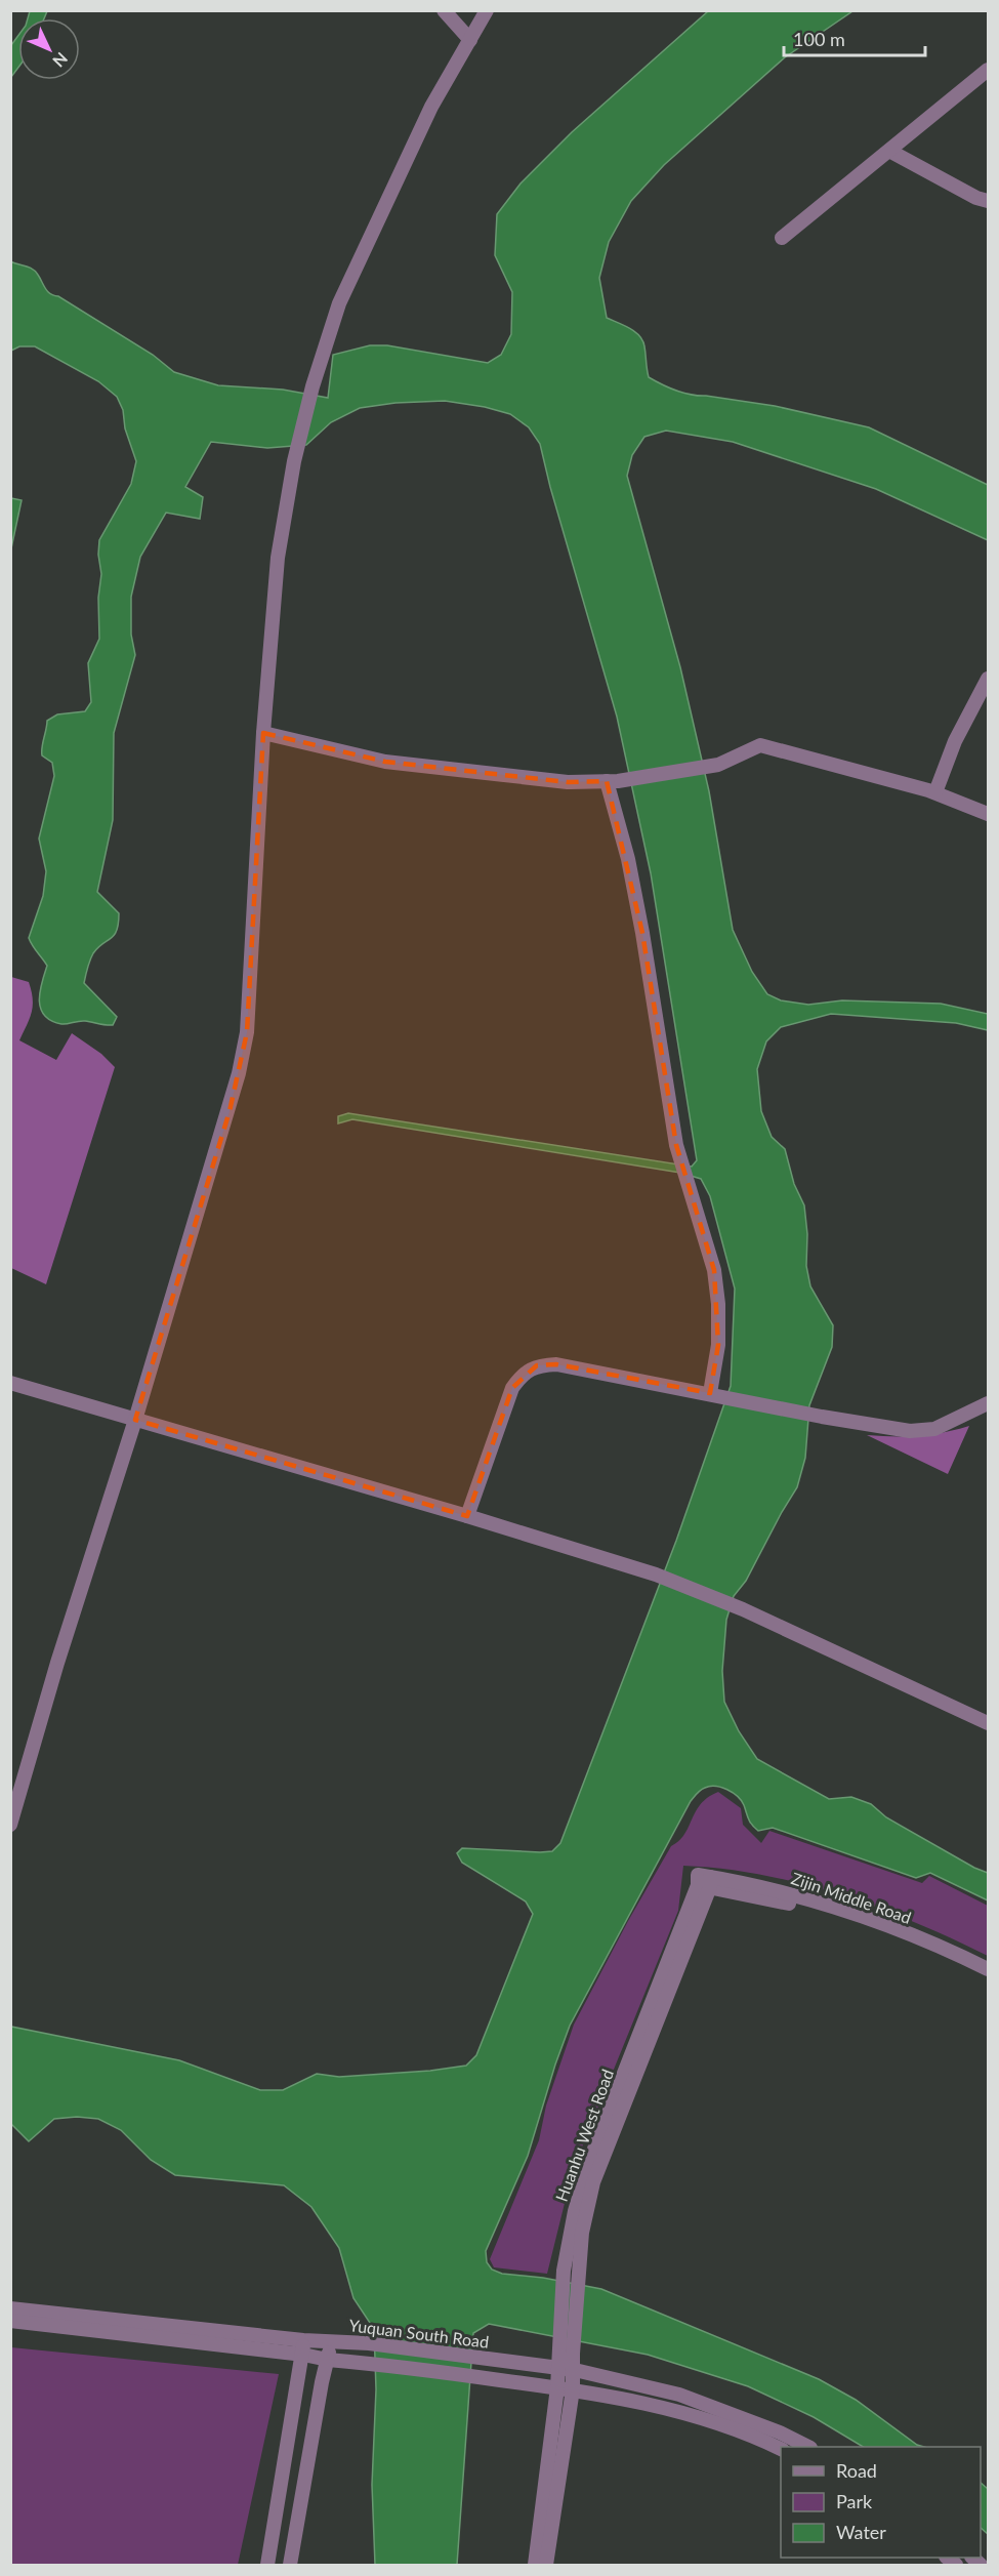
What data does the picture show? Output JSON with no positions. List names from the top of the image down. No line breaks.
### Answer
{"streets":{"street":["Zijin Middle Road","Huanhu West Road","Yuquan South Road"]},"crossings":[["Zijin Middle Road","Huanhu West Road"],["Huanhu West Road","Yuquan South Road"]],"legend":["Road","Park","Water"],"scale_bar":"100 m","north":"bottom right"}
